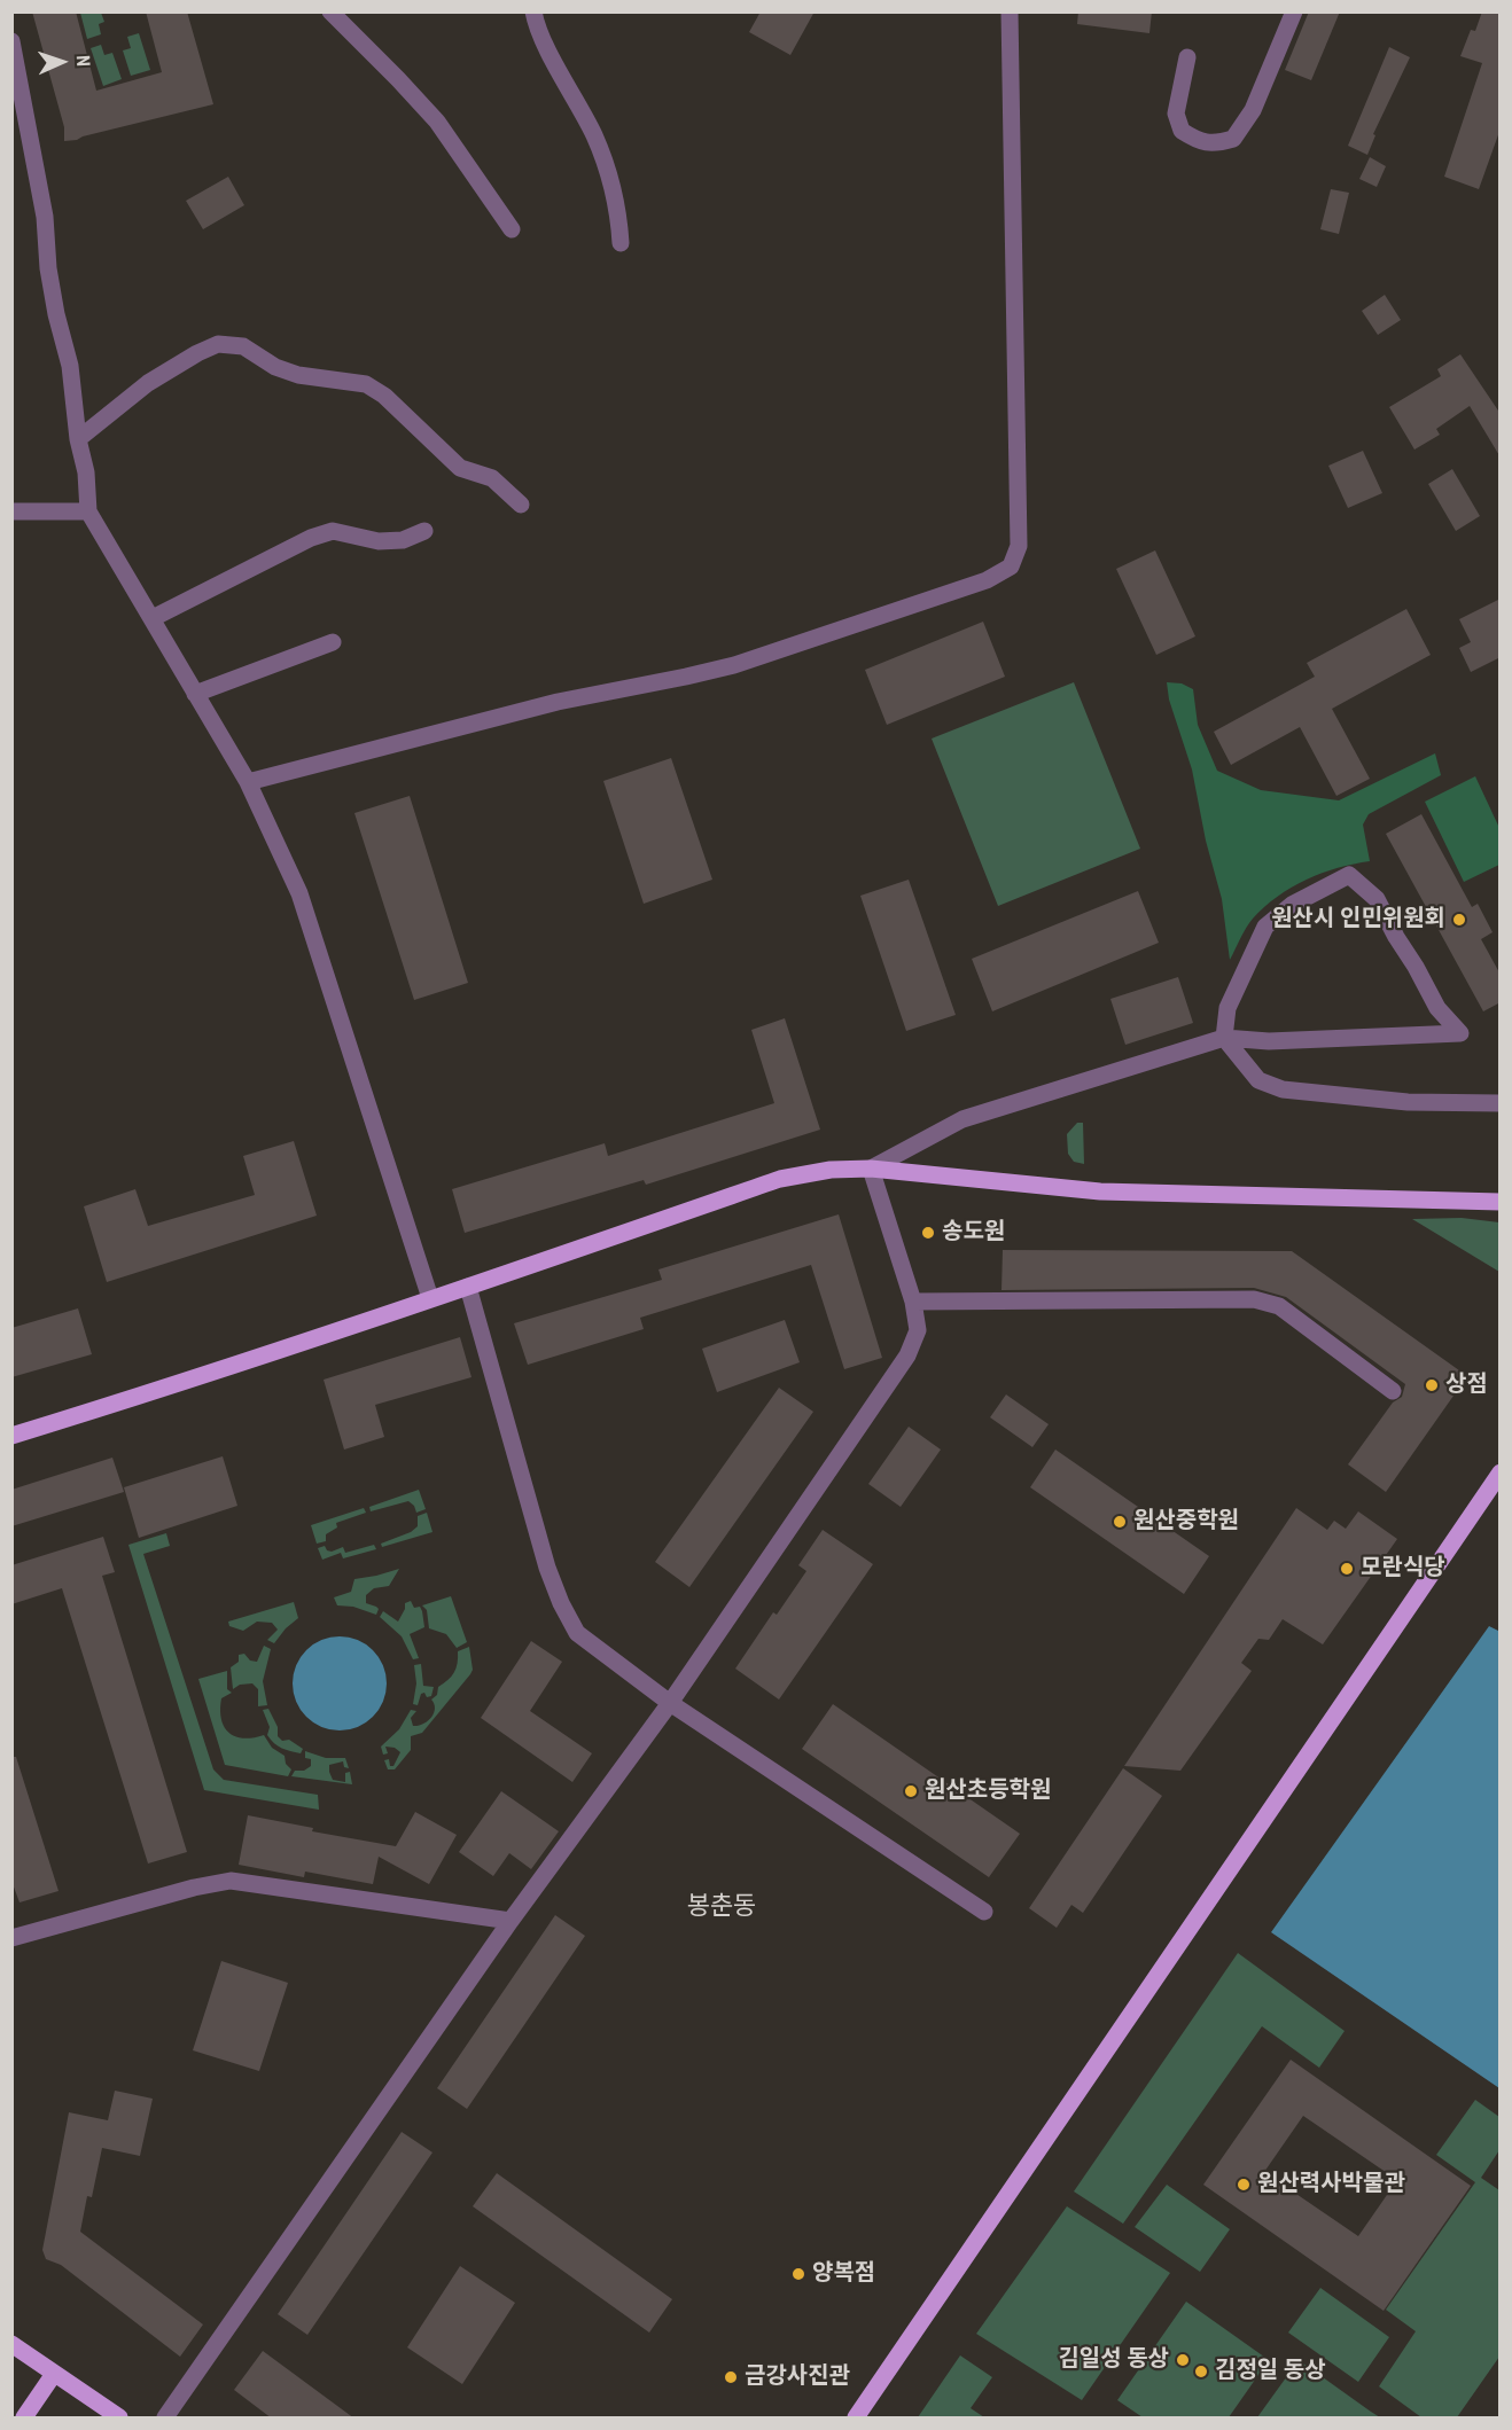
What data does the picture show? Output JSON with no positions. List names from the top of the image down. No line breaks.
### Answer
{"districts":["봉춘동"],"places":["원산시 인민위원회","송도원","상점","원산중학원","모란식당","원산초등학원","원산력사박물관","양복점","김일성 동상","김정일 동상","금강사진관"],"north":"right"}
